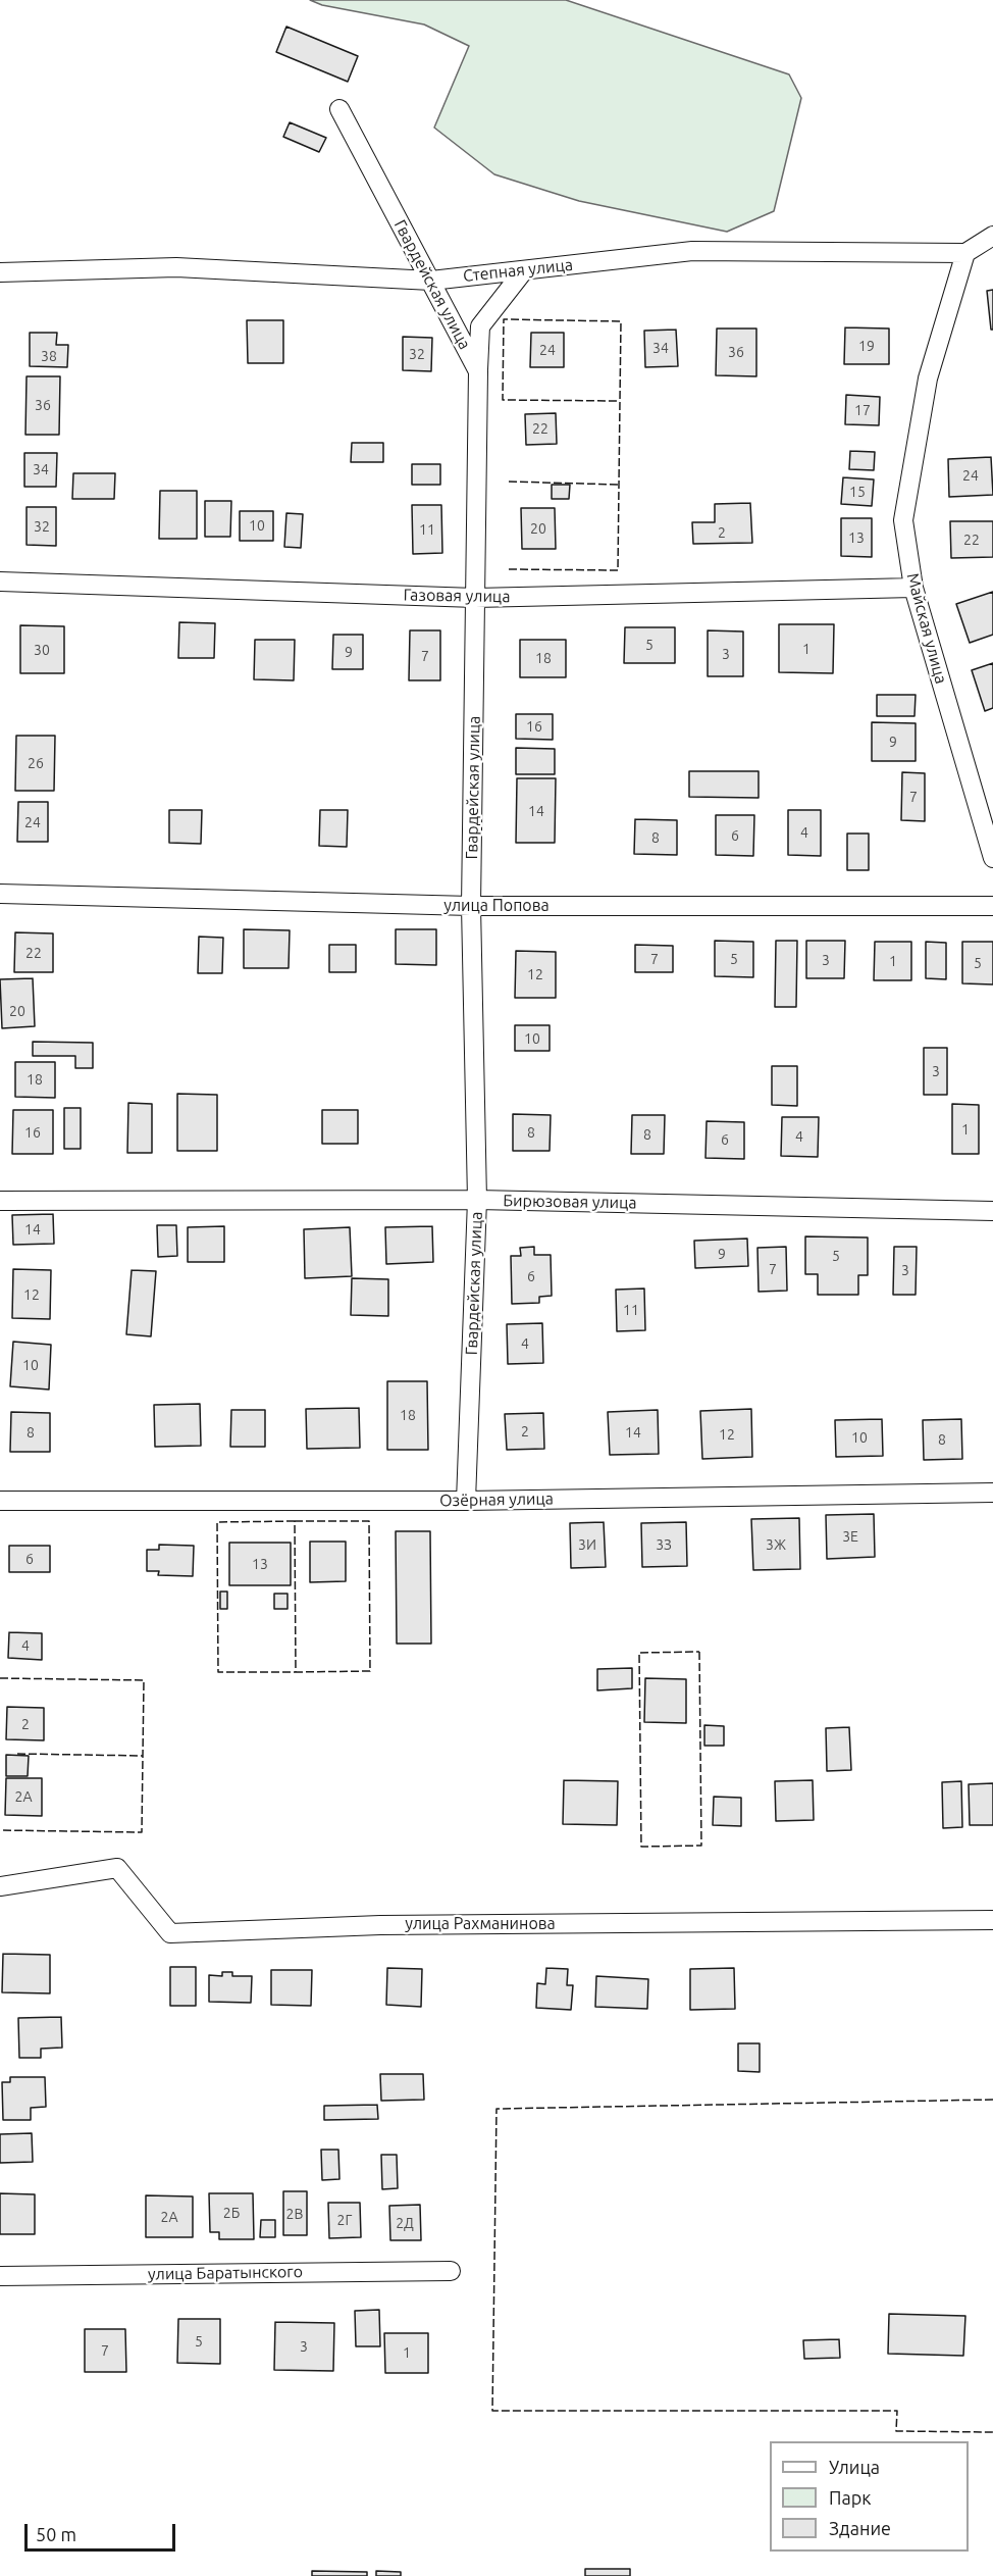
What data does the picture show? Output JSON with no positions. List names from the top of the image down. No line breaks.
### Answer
{"streets":{"street":["Степная улица","Гвардейская улица","Газовая улица","Майская улица","улица Попова","Бирюзовая улица","Озёрная улица","улица Рахманинова","улица Баратынского"]},"crossings":[["Степная улица","Гвардейская улица"],["Степная улица","Майская улица"],["Гвардейская улица","Газовая улица"],["Гвардейская улица","улица Попова"],["Гвардейская улица","Бирюзовая улица"],["Гвардейская улица","Озёрная улица"],["Газовая улица","Майская улица"]],"house_numbers":["19","34","24","36","32","38","36","17","22","34","24","15","10","32","20","11","2","13","22","5","1","30","9","3","7","18","16","9","26","7","14","24","4","6","8","22","7","5","3","1","5","12","20","10","3","18","1","16","8","8","4","6","14","9","5","7","3","6","12","11","4","10","18","2","8","14","12","10","8","3Е","3И","3З","3Ж","6","13","4","2","2А","2Б","2В","2А","2Г","2Д","5","3","7","1"],"legend":["Улица","Парк","Здание"],"scale_bar":"50 m"}
